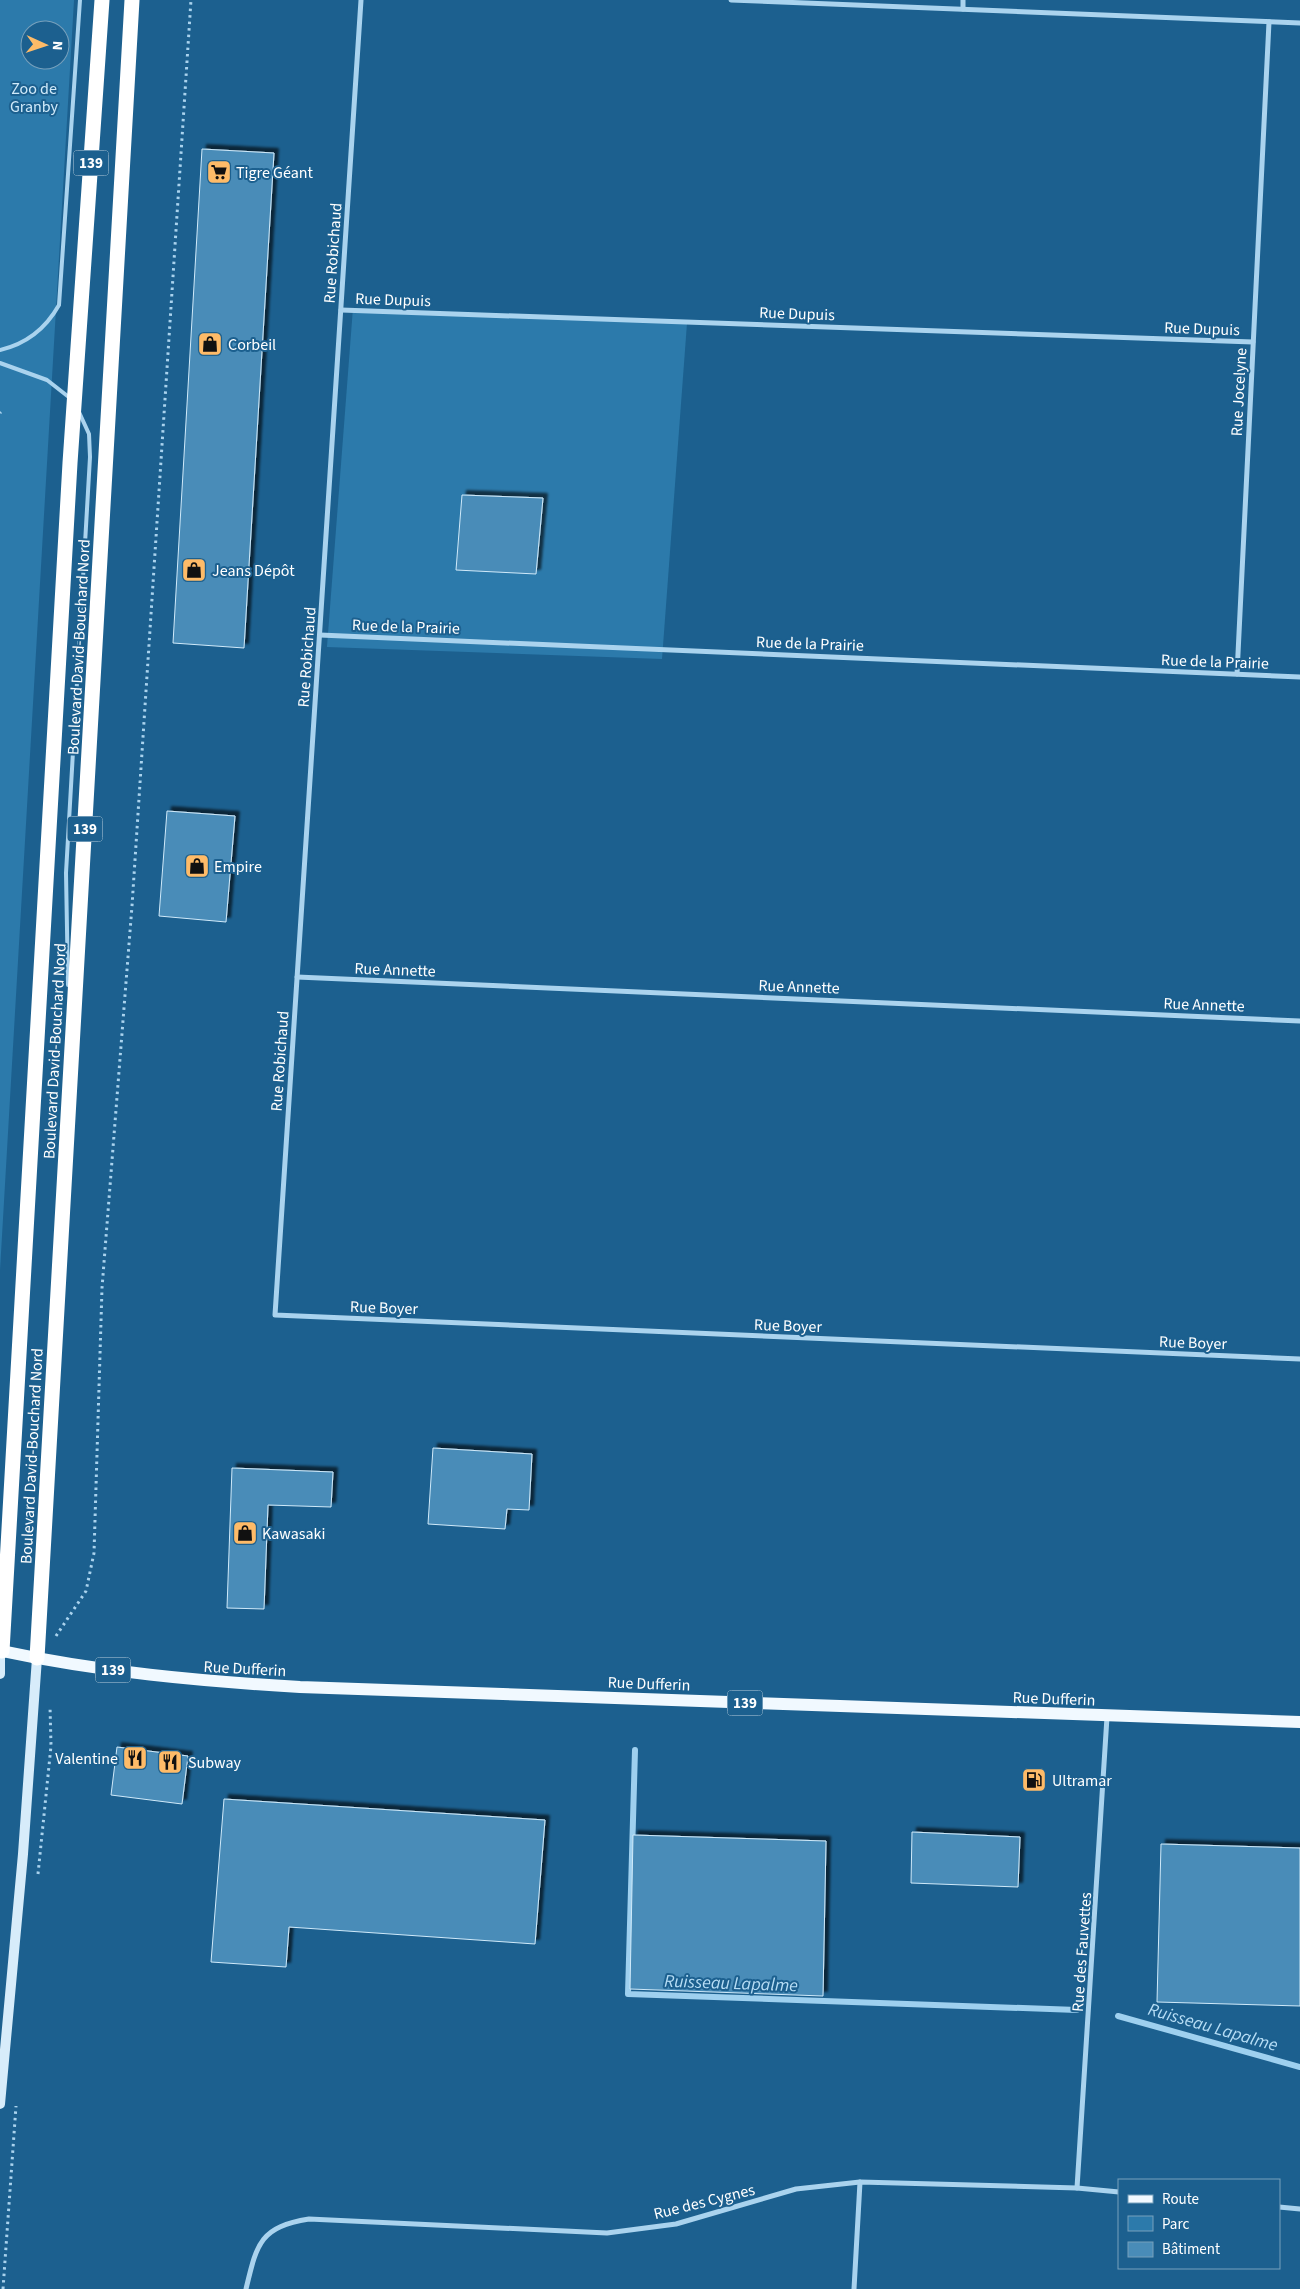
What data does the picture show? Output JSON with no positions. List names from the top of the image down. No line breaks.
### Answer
{"streets":{"highway":["139","Boulevard David-Bouchard Nord"],"main road":["Rue Dufferin"],"street":["Rue Robichaud","Rue Dupuis","Rue Jocelyne","Rue de la Prairie","Rue Annette","Rue Boyer","Rue des Fauvettes","Rue des Cygnes"]},"crossings":[["Rue Robichaud","Rue Dupuis"],["Rue Robichaud","Rue de la Prairie"],["Rue Robichaud","Rue Annette"],["Rue Robichaud","Rue Boyer"],["Rue Dupuis","Rue Jocelyne"],["Rue Jocelyne","Rue de la Prairie"],["Boulevard David-Bouchard Nord","Rue Dufferin"],["Rue Dufferin","Rue des Fauvettes"],["Rue des Fauvettes","Rue des Cygnes"]],"water":["Ruisseau Lapalme"],"parks":["Zoo de Granby"],"places":{"supermarket":["Tigre Géant"],"shop":["Corbeil","Jeans Dépôt","Empire","Kawasaki"],"restaurant":["Valentine","Subway"],"fuel station":["Ultramar"]},"legend":["Route","Parc","Bâtiment"],"north":"right"}
